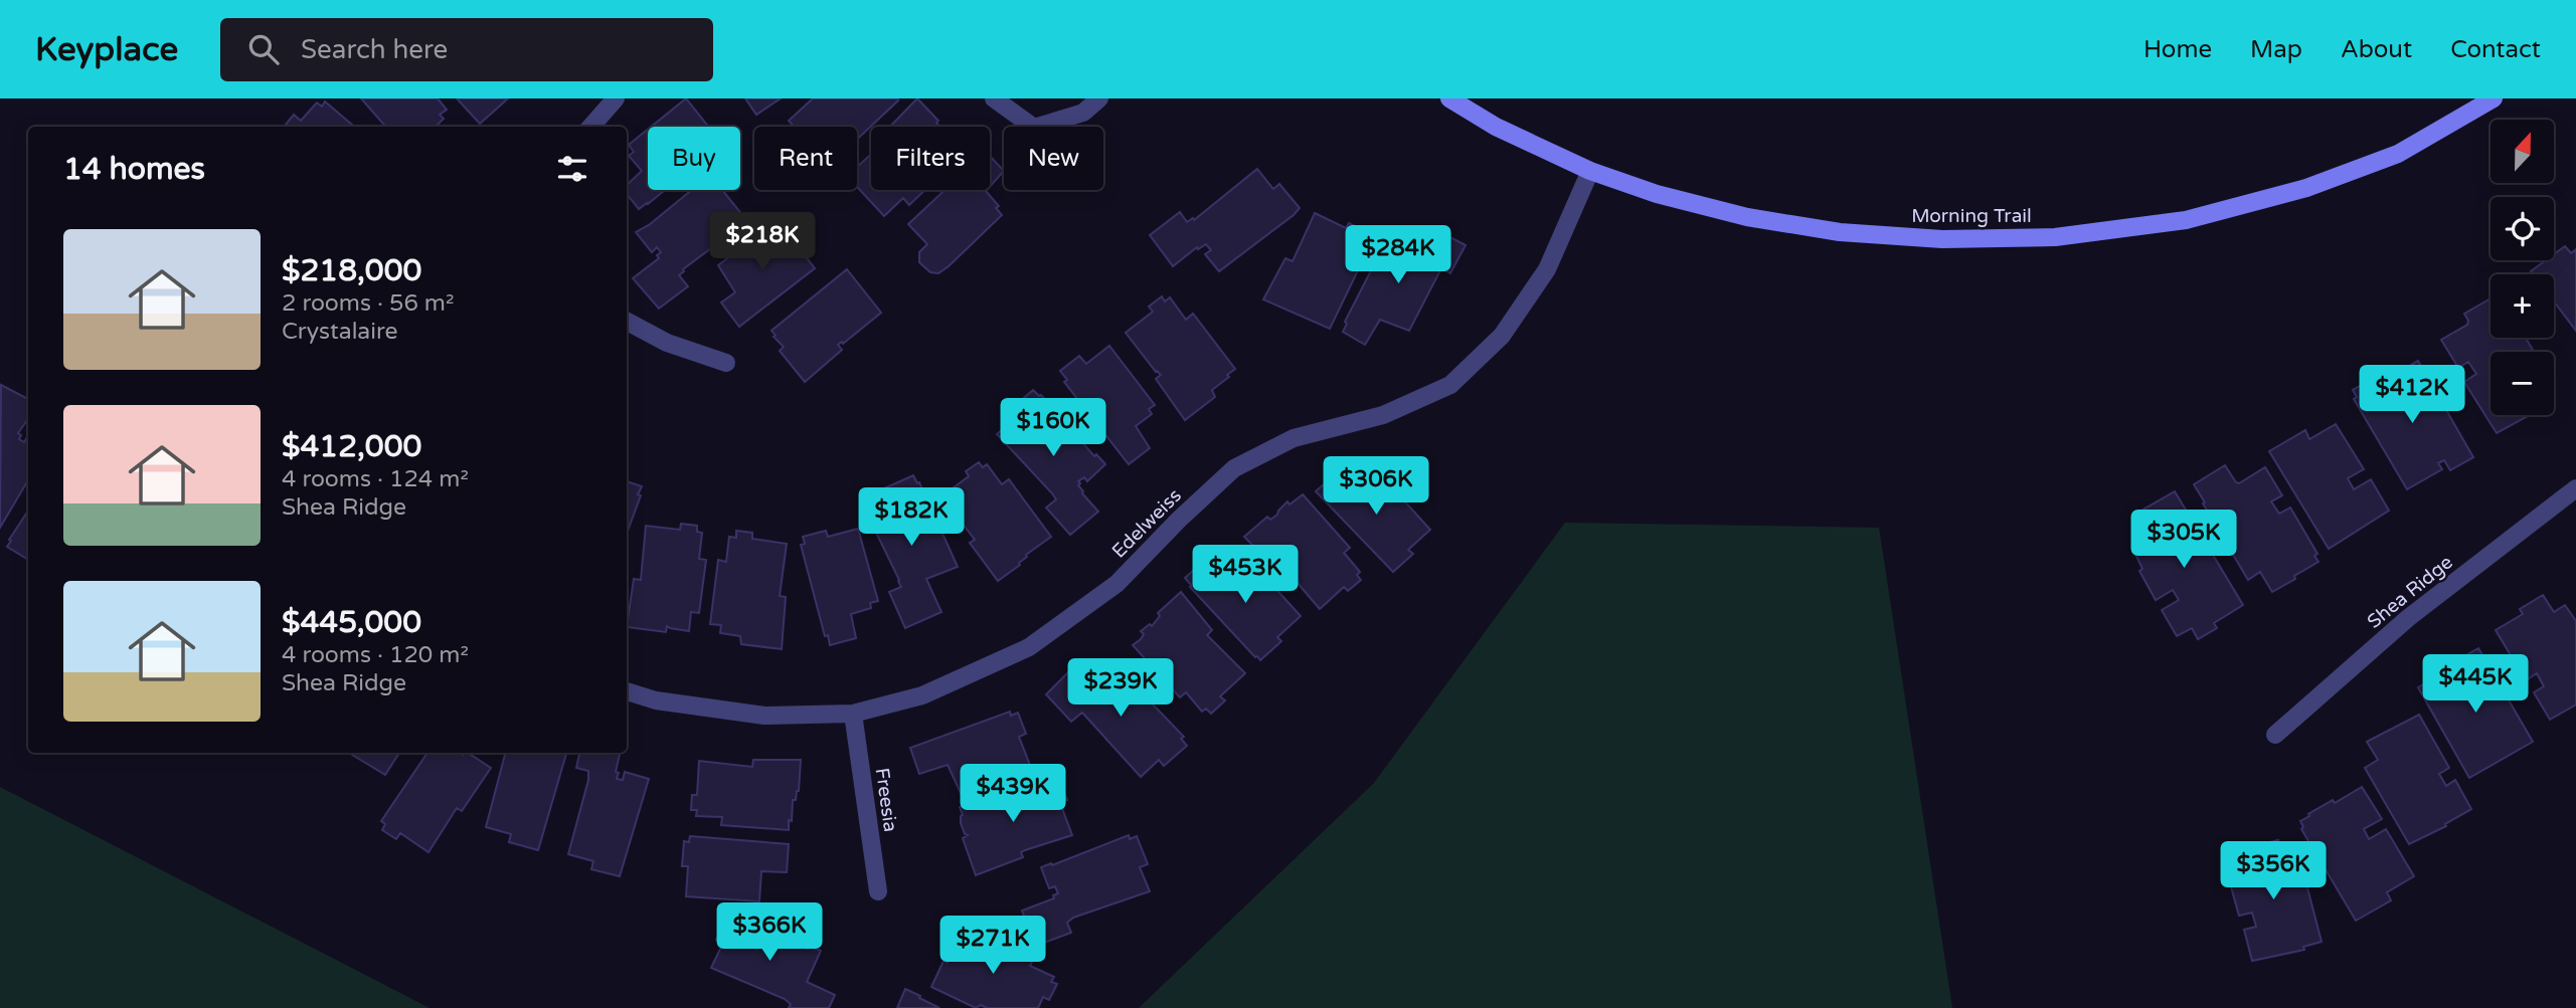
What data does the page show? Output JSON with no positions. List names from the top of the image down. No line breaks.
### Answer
{"streets":{"street":["Morning Trail","Edelweiss","Shea Ridge","Freesia"]},"crossings":[["Morning Trail","Edelweiss"],["Edelweiss","Freesia"]],"north":"top","page":{"header":"Keyplace","search":"Search here","nav":["Home","Map","About","Contact"],"map_buttons":["+","−"],"chip":["Buy","Rent","Filters","New"],"heading":"14 homes","list":[{"name":"$218,000","note":"2 rooms · 56 m² · Crystalaire"},{"name":"$412,000","note":"4 rooms · 124 m² · Shea Ridge"},{"name":"$445,000","note":"4 rooms · 120 m² · Shea Ridge"}],"price":["$218K","$284K","$412K","$160K","$306K","$182K","$305K","$453K","$445K","$239K","$439K","$356K","$366K","$271K"]}}
